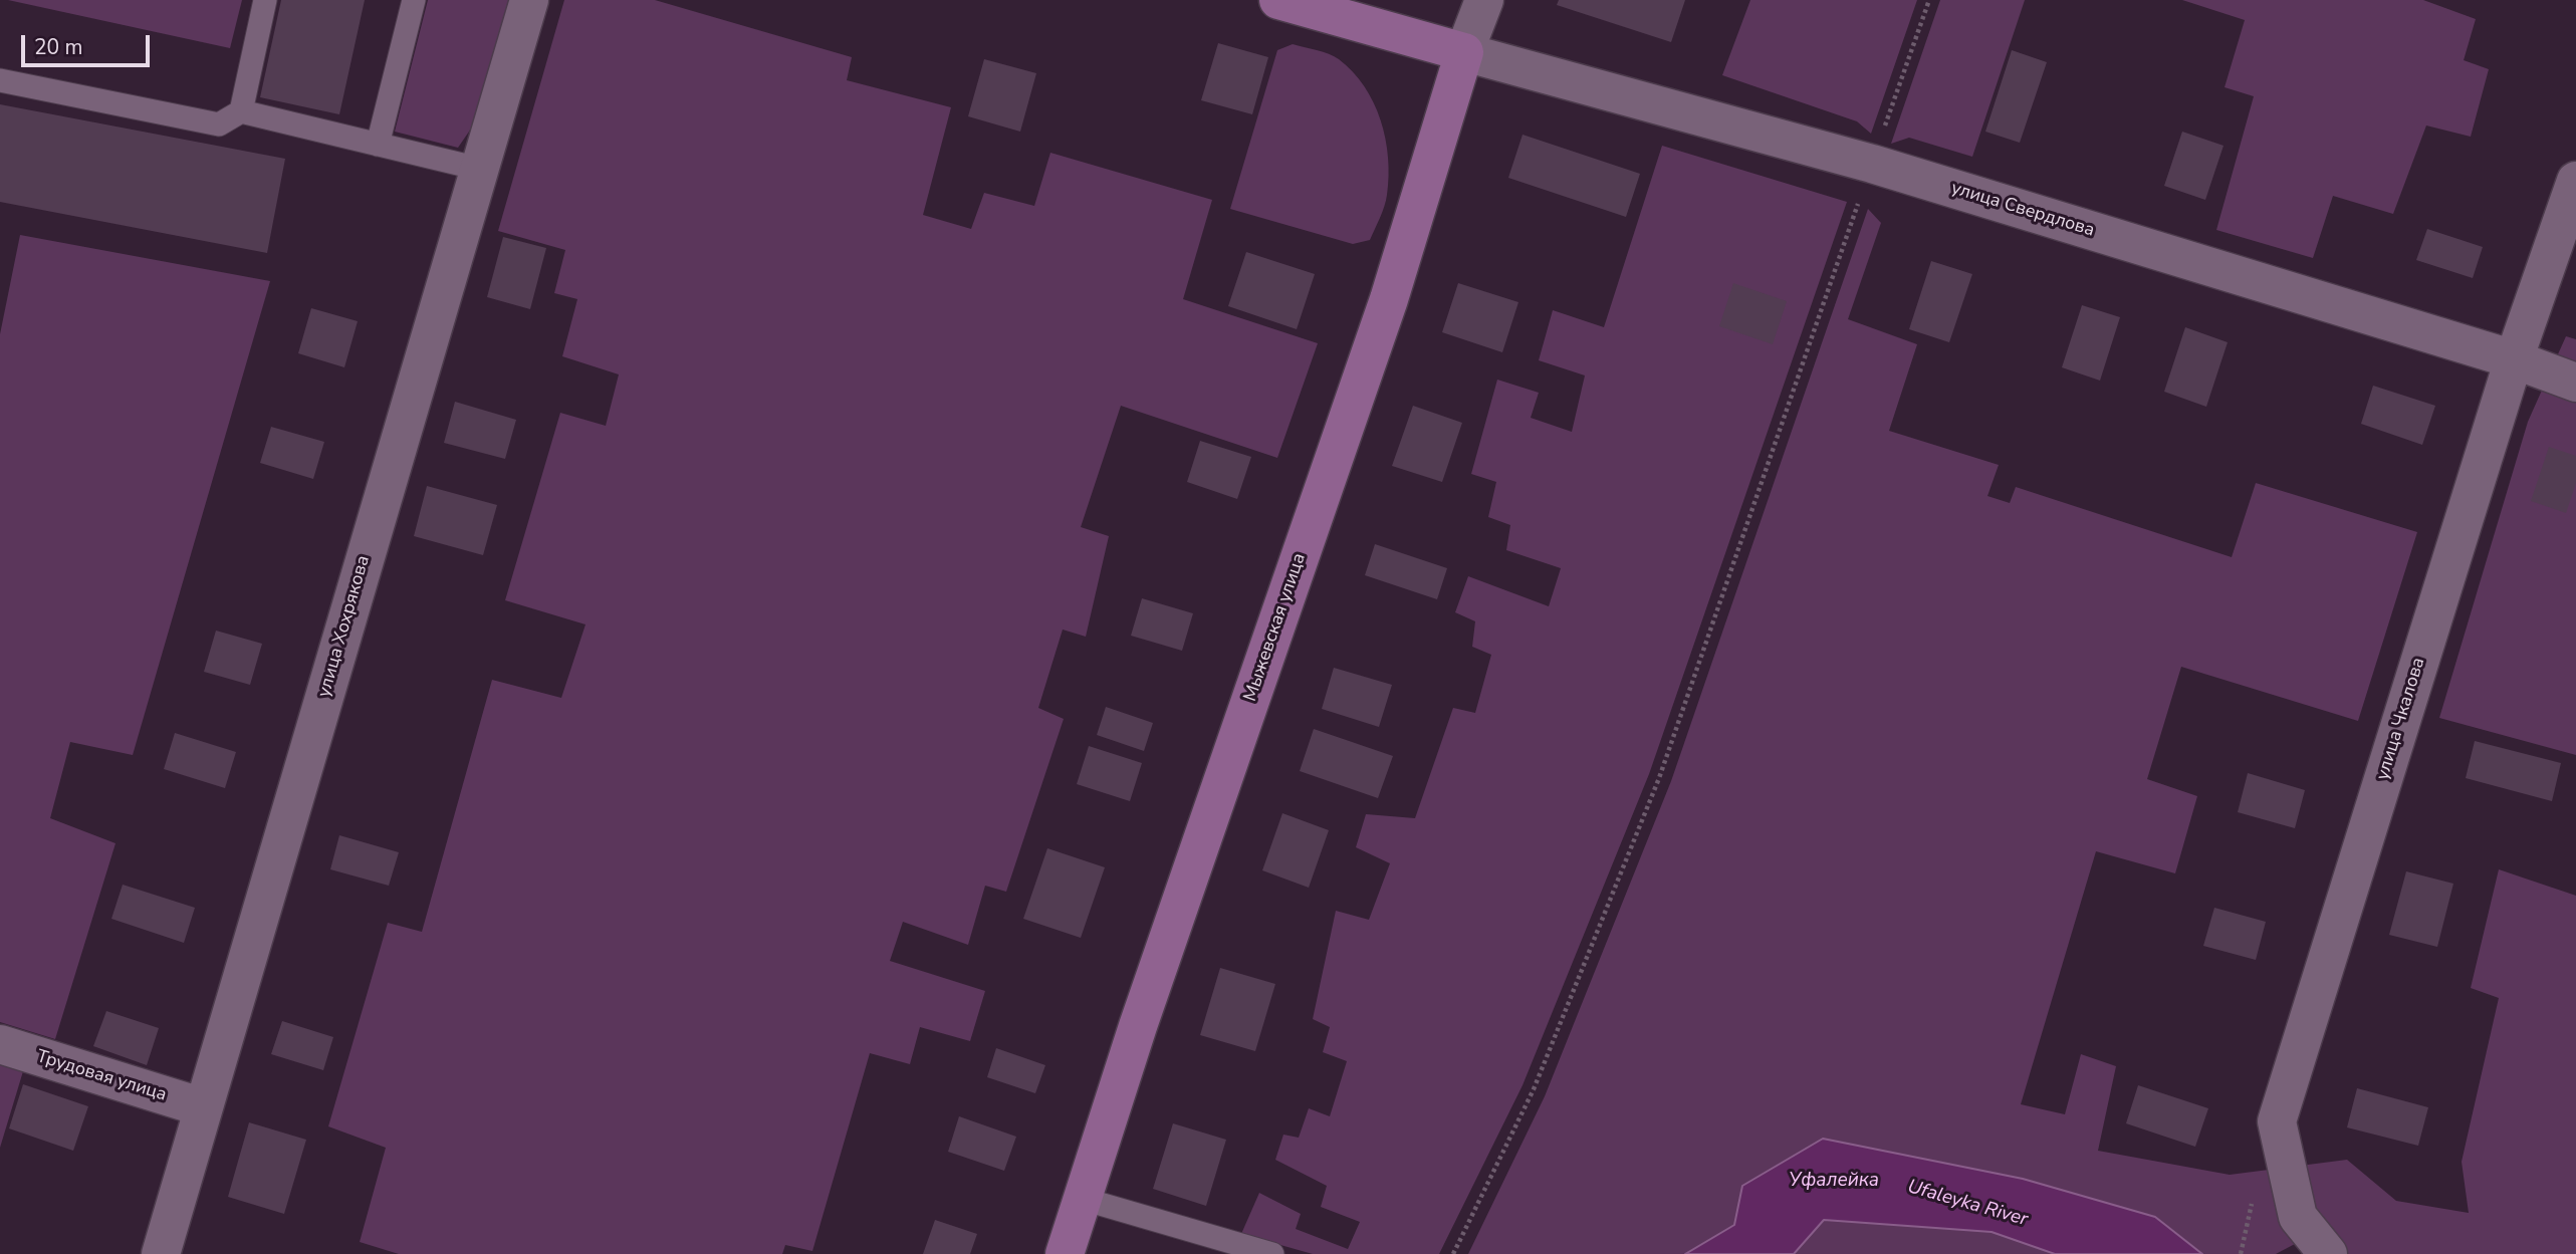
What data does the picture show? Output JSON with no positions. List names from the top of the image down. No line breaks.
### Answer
{"streets":{"street":["улица Свердлова","улица Хохрякова","Мыжевская улица","улица Чкалова","Трудовая улица"]},"crossings":[["улица Свердлова","Мыжевская улица"],["улица Свердлова","улица Чкалова"],["улица Хохрякова","Трудовая улица"]],"water":["Уфалейка","Ufaleyka River"],"scale_bar":"20 m"}
